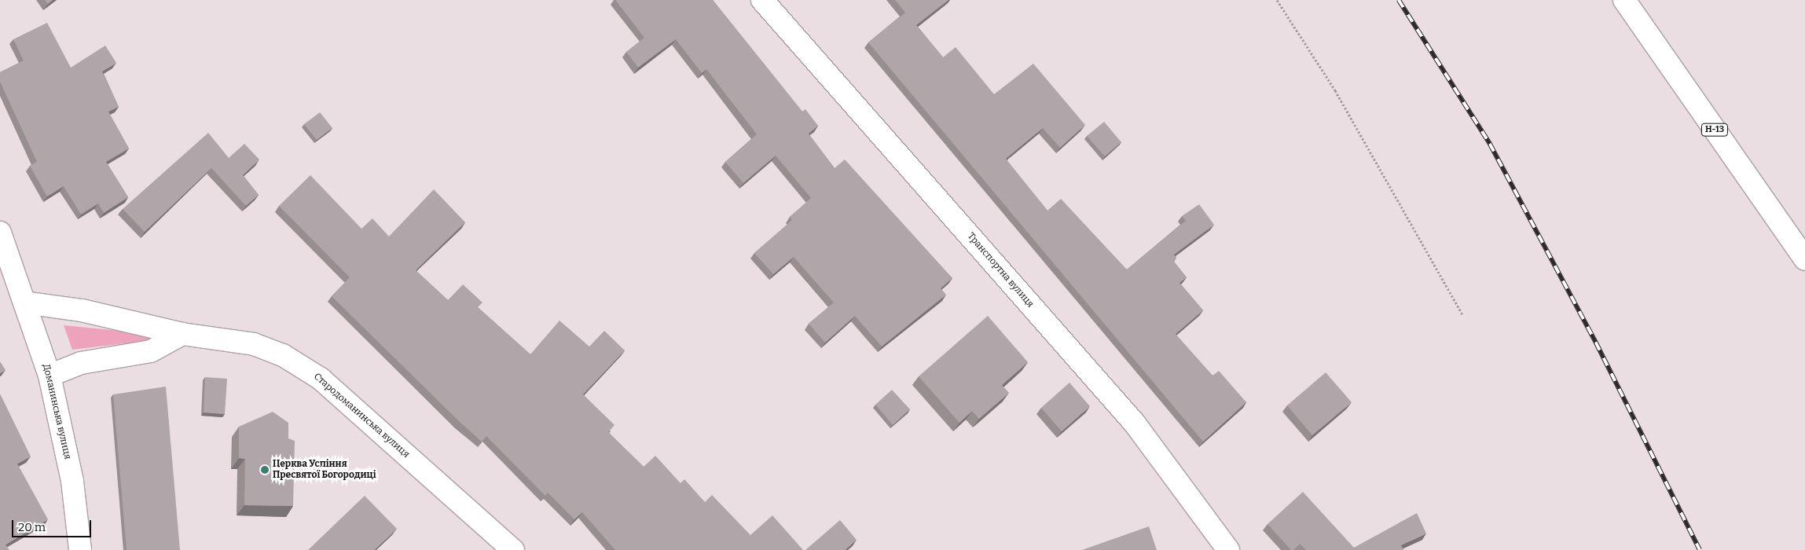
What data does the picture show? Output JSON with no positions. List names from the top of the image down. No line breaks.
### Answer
{"streets":{"street":["Н-13","Транспортна вулиця","Доманинська вулиця","Стародоманинська вулиця"]},"crossings":[["Доманинська вулиця","Стародоманинська вулиця"]],"places":["Церква Успіння Пресвятої Богородиці"],"scale_bar":"20 m"}
